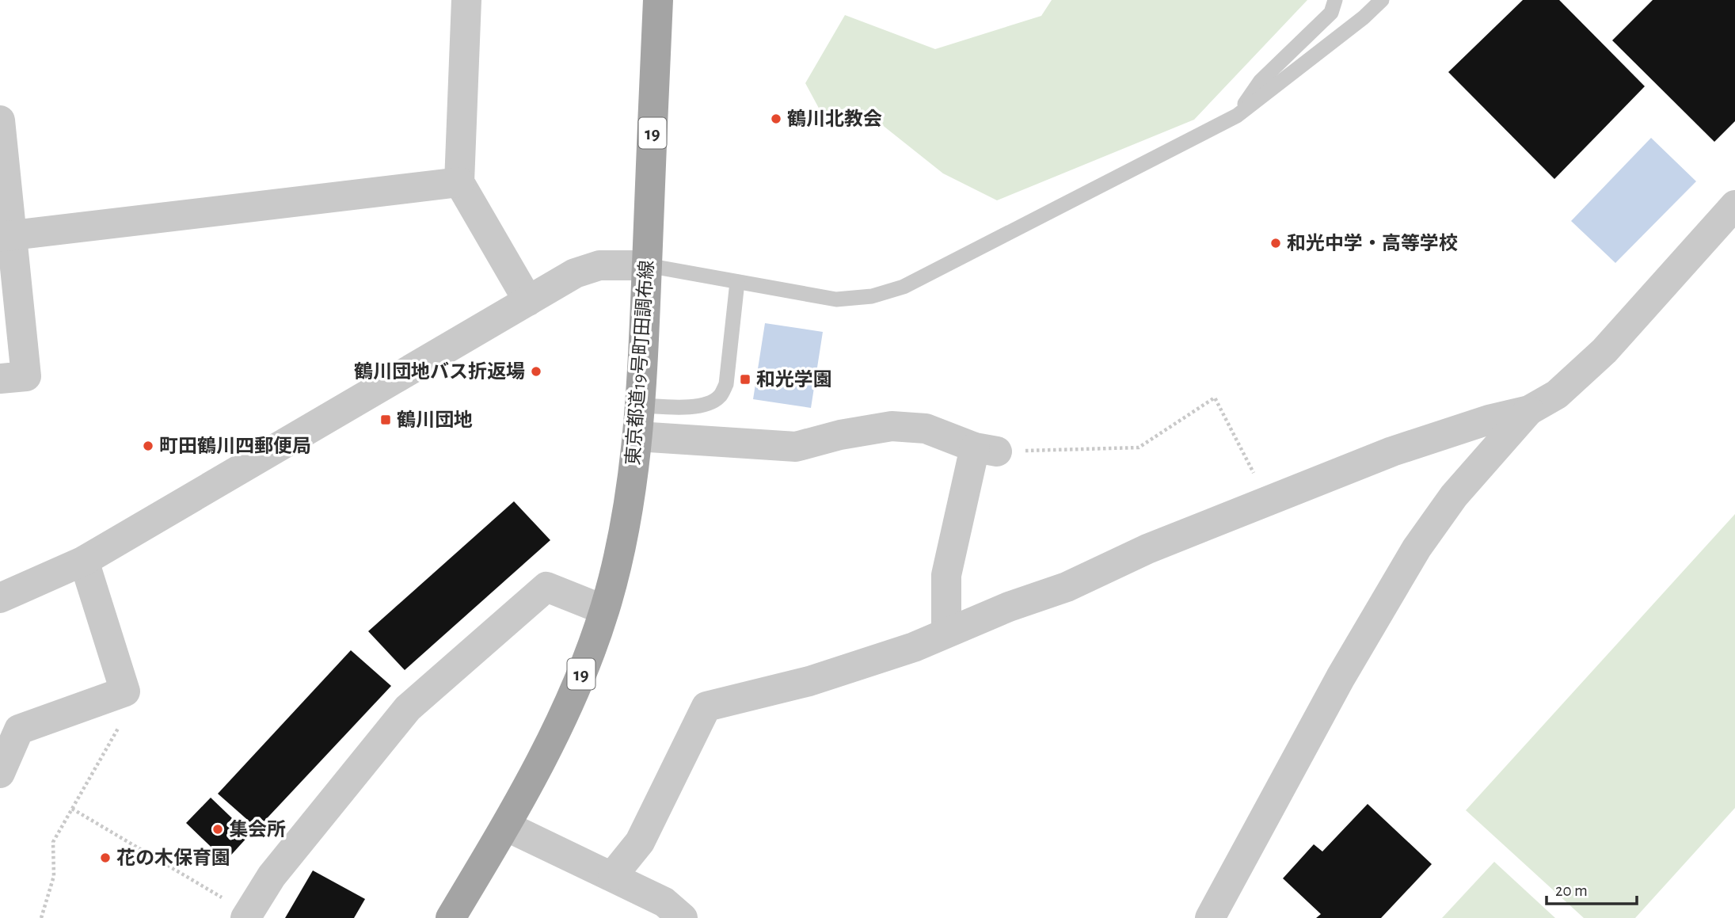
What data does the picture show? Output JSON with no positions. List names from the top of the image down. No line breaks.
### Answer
{"streets":{"main road":["19","東京都道19号町田調布線"]},"places":{"other":["鶴川北教会","和光中学・高等学校","鶴川団地バス折返場","町田鶴川四郵便局","集会所","花の木保育園"],"transit":["和光学園","鶴川団地"]},"scale_bar":"20 m"}
